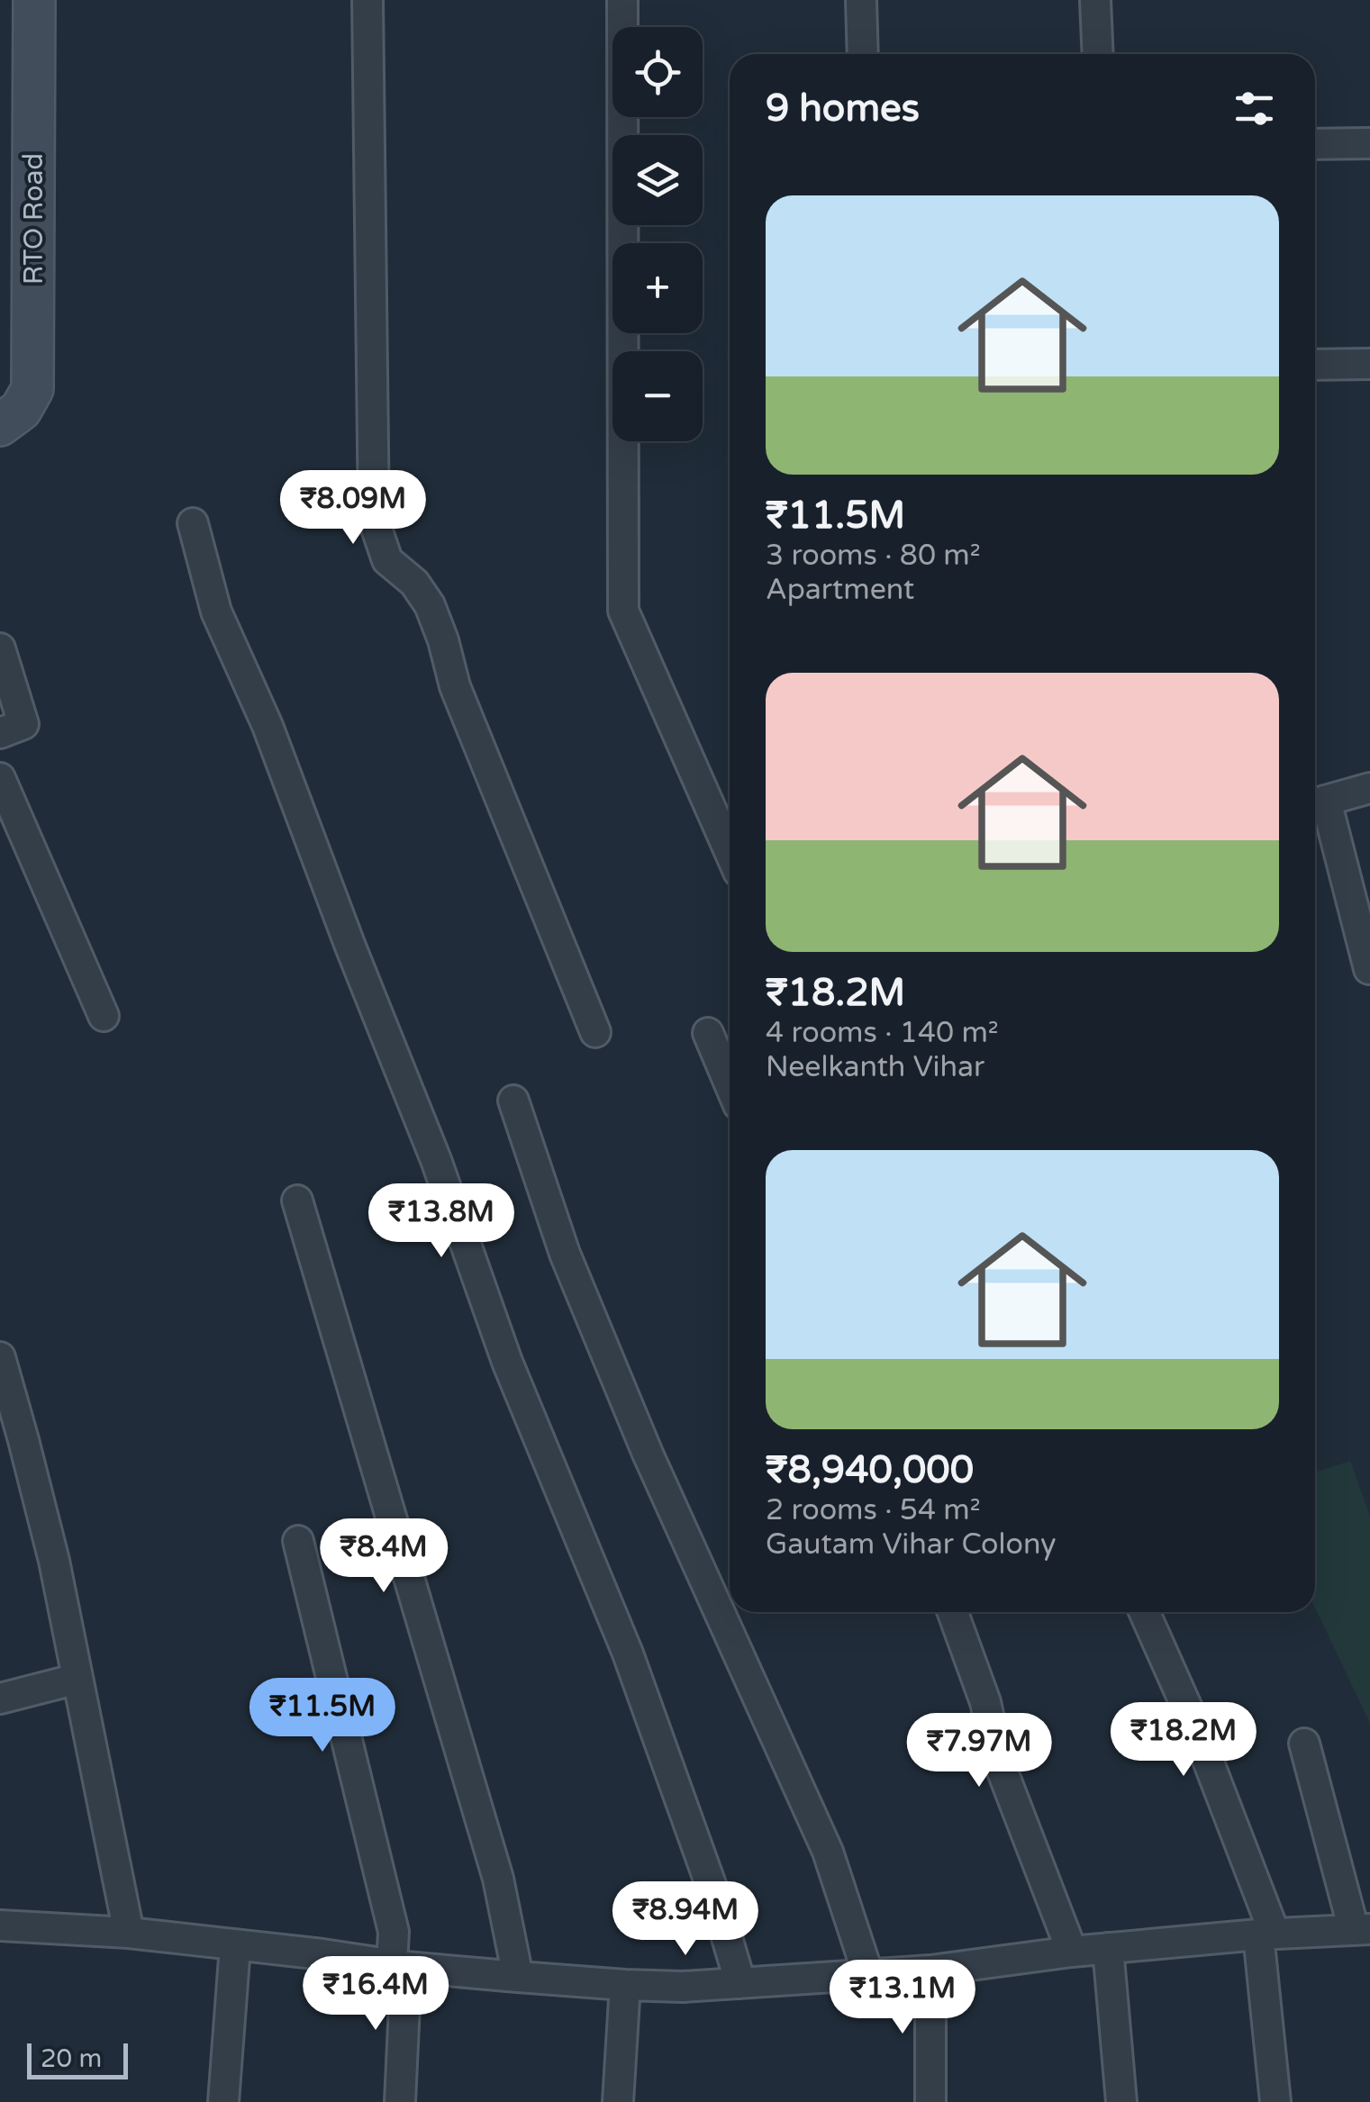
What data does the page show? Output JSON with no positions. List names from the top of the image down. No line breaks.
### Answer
{"streets":{"street":["RTO Road"]},"scale_bar":"20 m","page":{"map_buttons":["+","−"],"heading":"9 homes","list":[{"name":"₹11.5M","note":"3 rooms · 80 m² · Apartment"},{"name":"₹18.2M","note":"4 rooms · 140 m² · Neelkanth Vihar"},{"name":"₹8,940,000","note":"2 rooms · 54 m² · Gautam Vihar Colony"}],"price":["₹8.09M","₹13.8M","₹8.4M","₹11.5M","₹18.2M","₹7.97M","₹8.94M","₹16.4M","₹13.1M"],"scale":"20 m"}}
